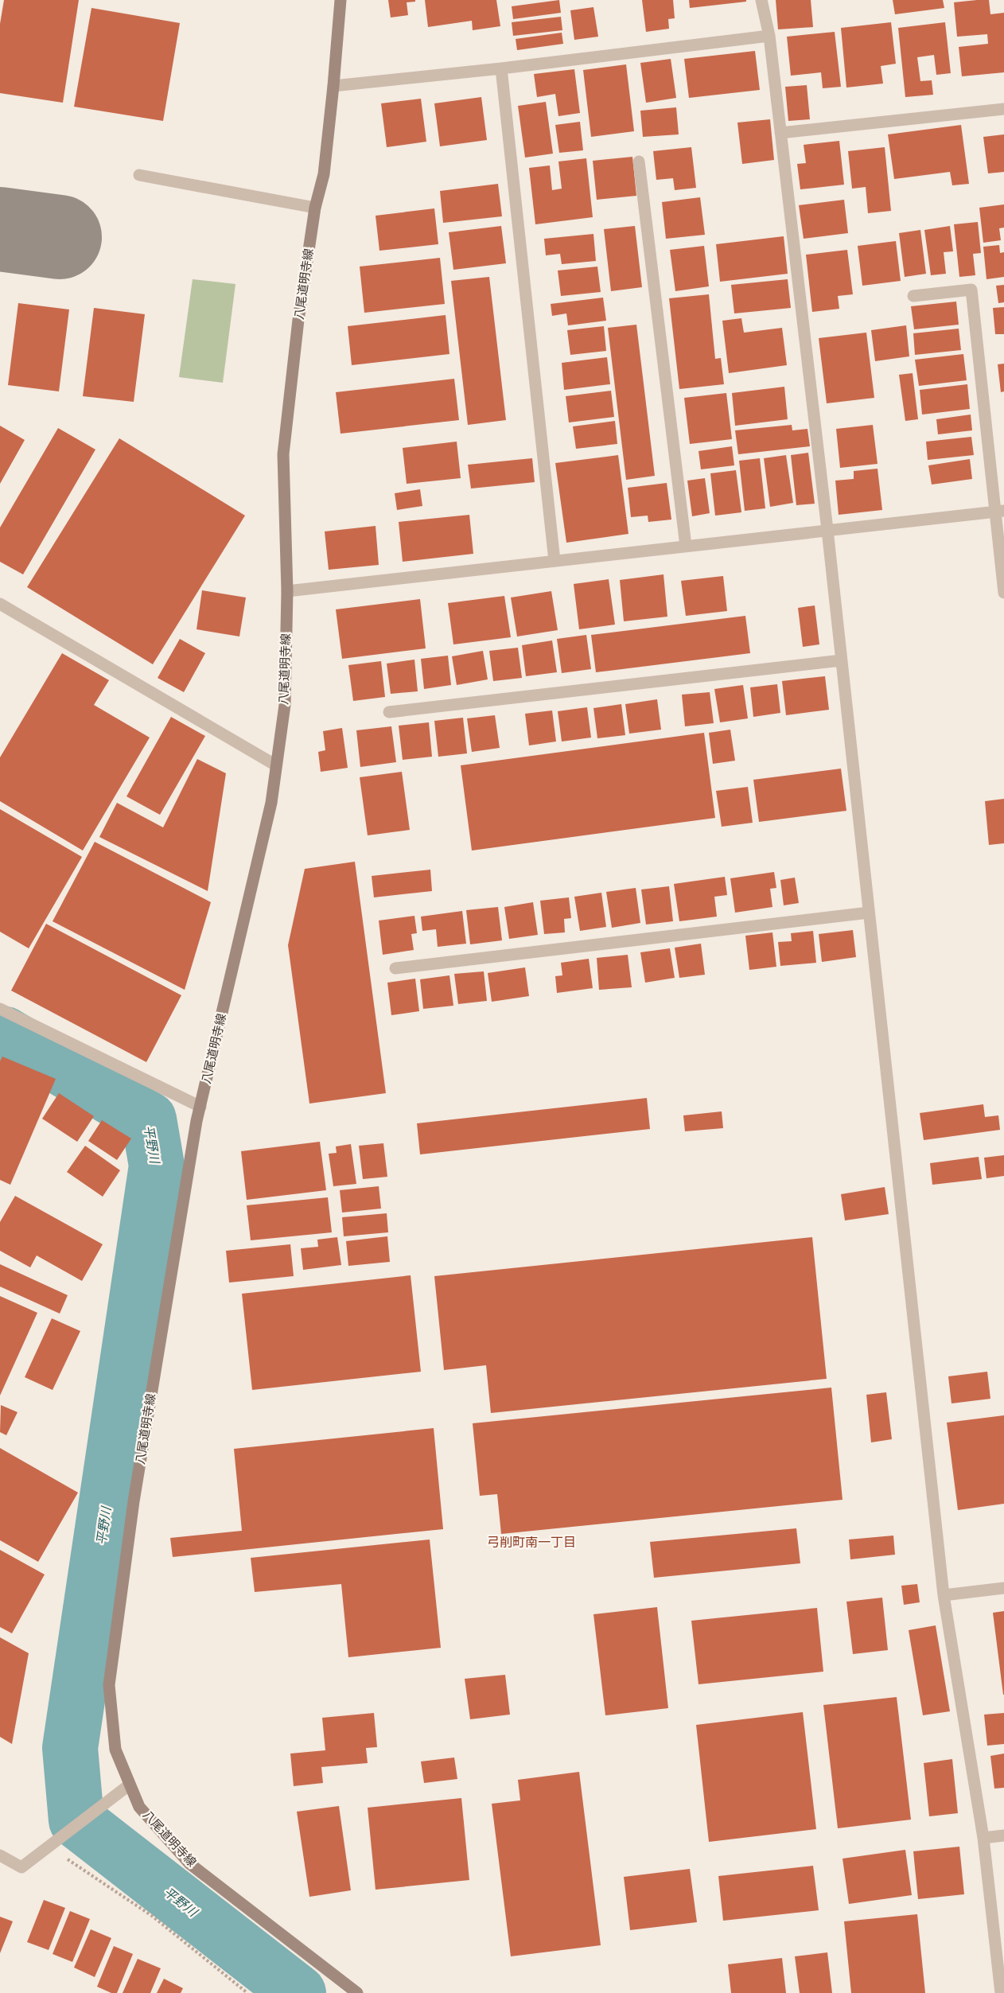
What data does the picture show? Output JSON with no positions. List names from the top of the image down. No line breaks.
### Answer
{"streets":{"main road":["八尾道明寺線"]},"districts":["弓削町南一丁目"],"water":["平野川"]}
